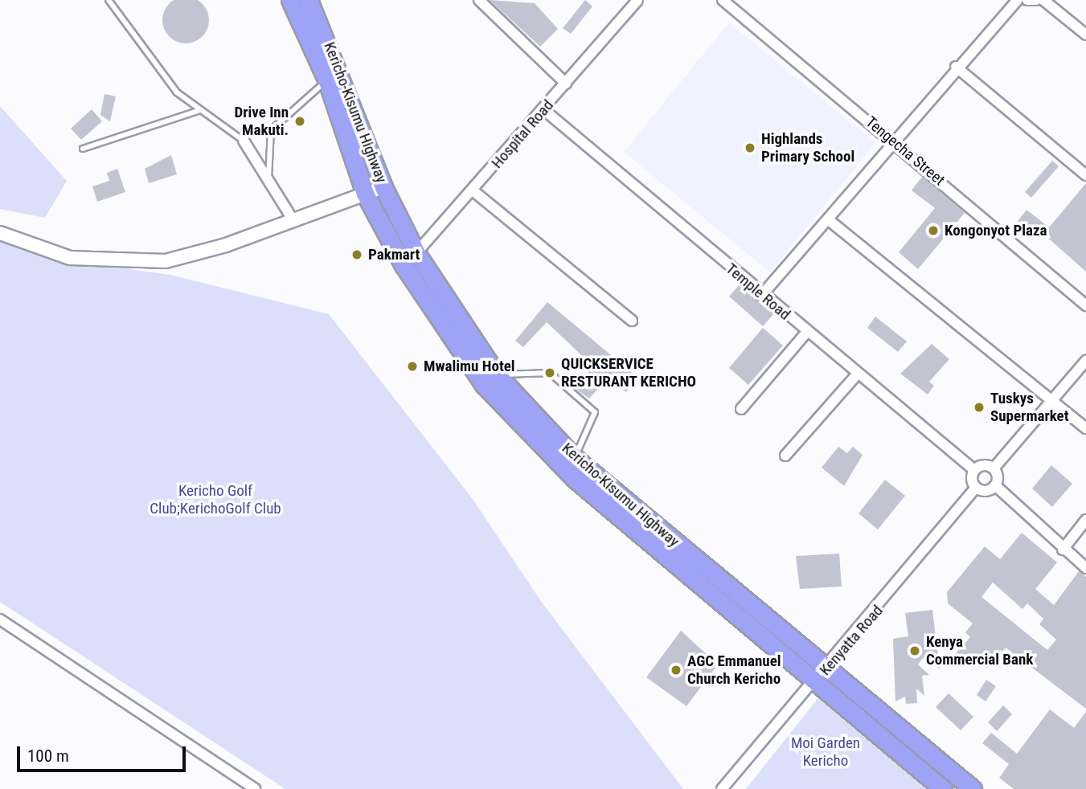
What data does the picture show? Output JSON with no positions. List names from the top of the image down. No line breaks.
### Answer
{"streets":{"highway":["Kericho-Kisumu Highway"],"street":["Hospital Road","Tengecha Street","Temple Road","Kenyatta Road"]},"crossings":[["Kericho-Kisumu Highway","Hospital Road"],["Kericho-Kisumu Highway","Kenyatta Road"],["Hospital Road","Temple Road"],["Temple Road","Kenyatta Road"]],"parks":["Kericho Golf Club;KerichoGolf Club","Moi Garden Kericho"],"places":["Drive Inn Makuti.","Highlands Primary School","Kongonyot Plaza","Pakmart","Mwalimu Hotel","QUICKSERVICE RESTURANT KERICHO","Tuskys Supermarket","Kenya Commercial Bank","AGC Emmanuel Church Kericho"],"scale_bar":"100 m"}
